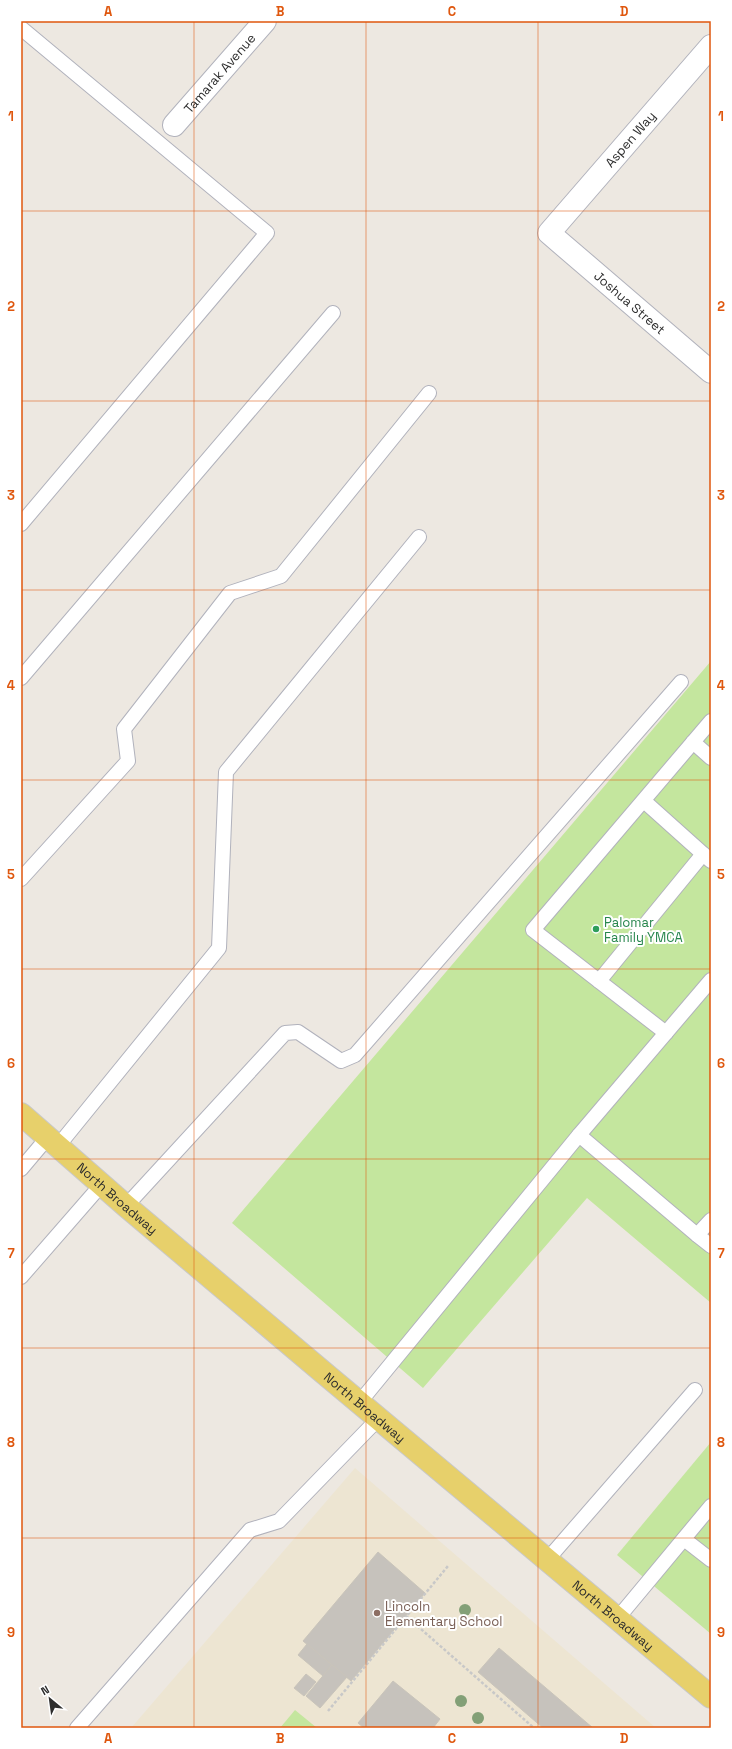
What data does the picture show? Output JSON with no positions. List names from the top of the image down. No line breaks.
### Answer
{"streets":{"main road":["North Broadway"],"street":["Tamarak Avenue","Aspen Way","Joshua Street"]},"crossings":[["Aspen Way","Joshua Street"]],"places":["Palomar Family YMCA","Lincoln Elementary School"],"north":"top left","grid":{"columns":["A","B","C","D"],"rows":["1","2","3","4","5","6","7","8","9"]}}
